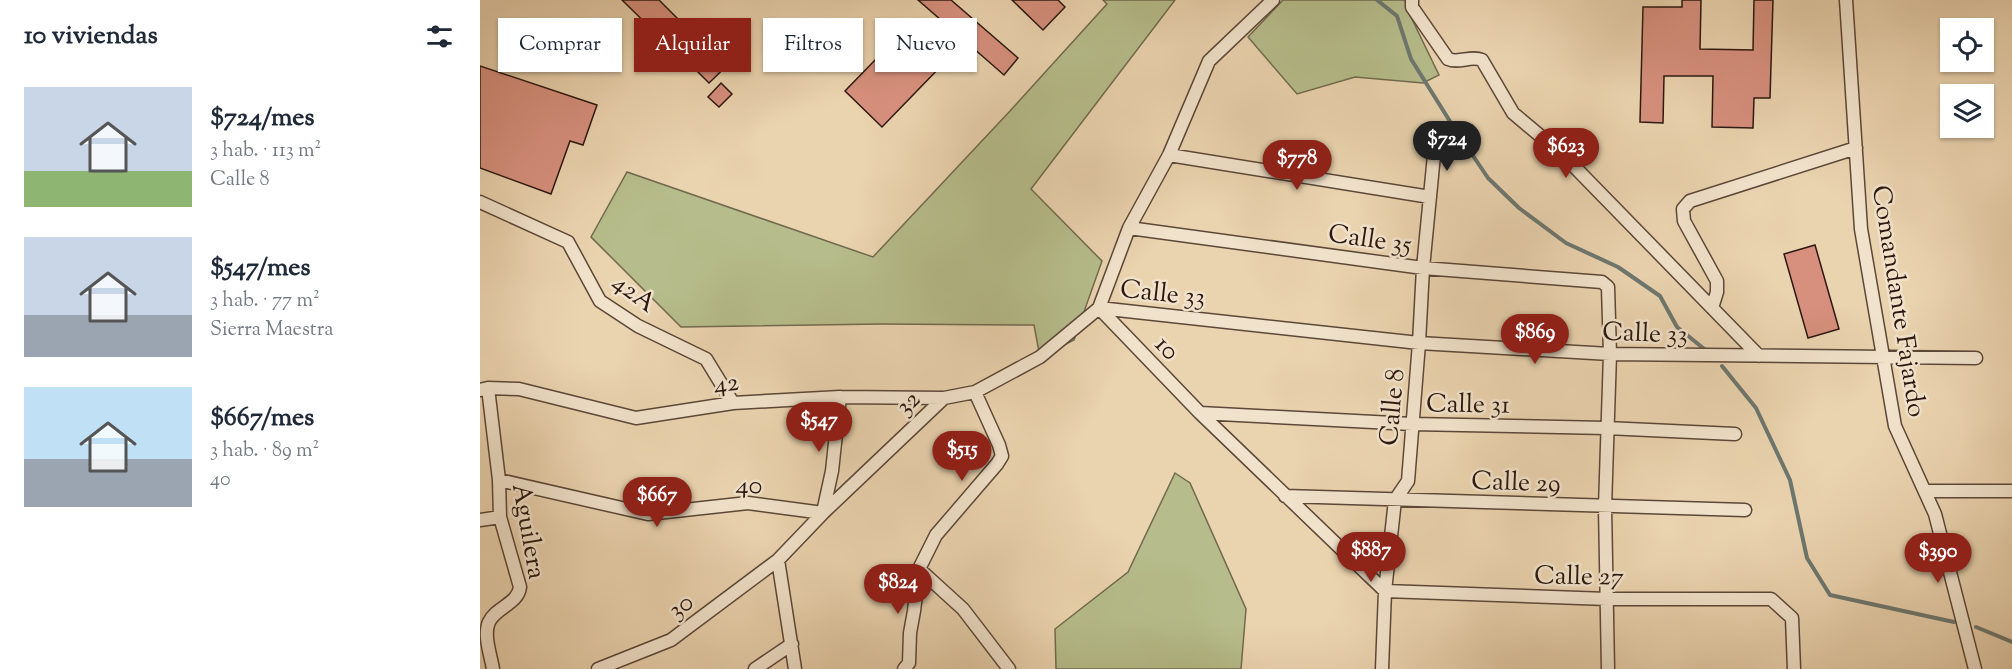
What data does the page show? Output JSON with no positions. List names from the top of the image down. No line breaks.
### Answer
{"streets":{"street":["Calle 35","42A","Calle 33","Comandante Fajardo","10","42","32","Calle 31","Calle 8","Calle 29","40","Aguilera","Calle 27","30"]},"crossings":[["Calle 35","Calle 33"],["Calle 35","Calle 8"],["42A","42"],["Calle 33","Comandante Fajardo"],["Calle 33","10"],["Calle 33","42"],["Calle 33","Calle 8"],["10","42"],["10","Calle 31"],["10","Calle 8"],["10","Calle 29"],["10","Calle 27"],["42","32"],["42","Aguilera"],["32","40"],["32","30"],["Calle 31","Calle 8"],["Calle 8","Calle 29"],["Calle 8","Calle 27"],["40","Aguilera"]],"page":{"heading":"10 viviendas","chip":["Comprar","Alquilar","Filtros","Nuevo"],"list":[{"name":"$724/mes","note":"3 hab. · 113 m² · Calle 8"},{"name":"$547/mes","note":"3 hab. · 77 m² · Sierra Maestra"},{"name":"$667/mes","note":"3 hab. · 89 m² · 40"}],"price":["$724","$623","$778","$869","$547","$515","$667","$887","$390","$824"]}}
